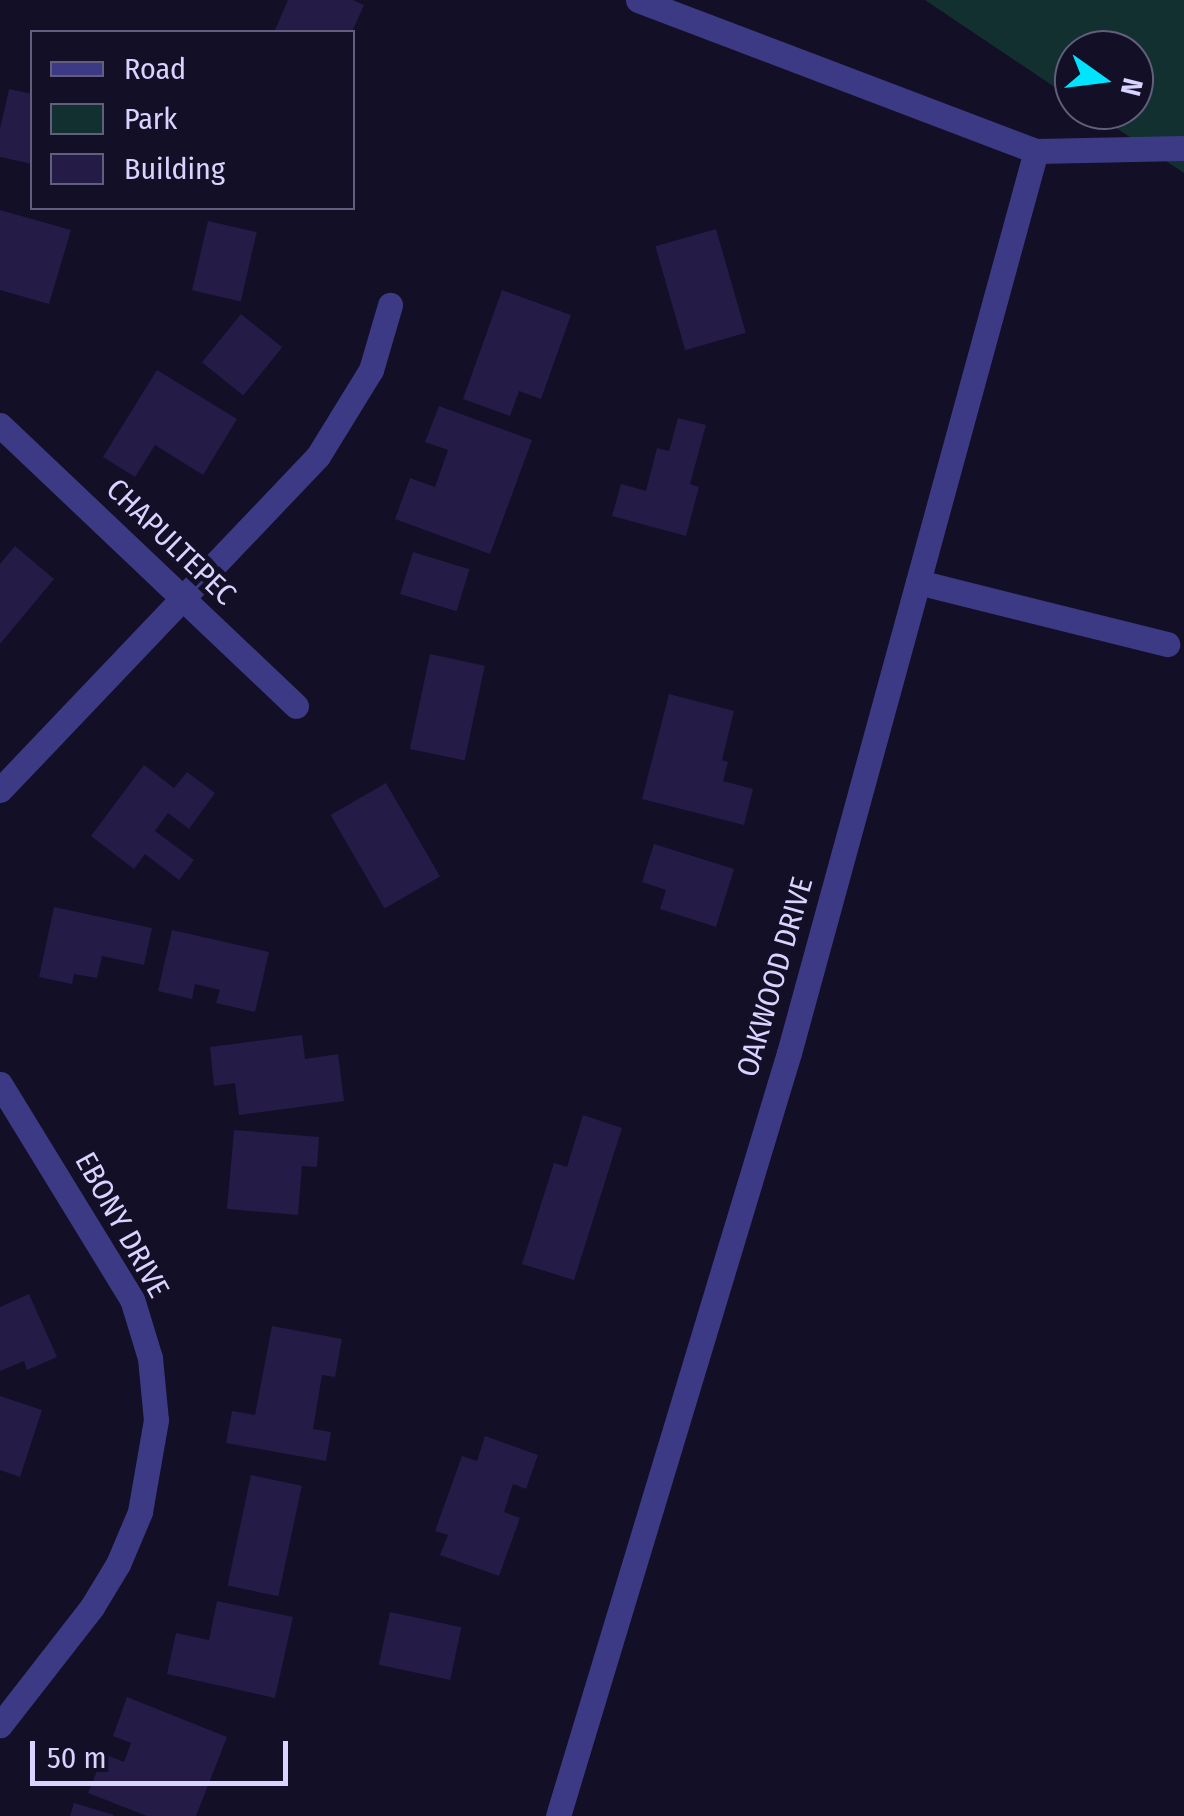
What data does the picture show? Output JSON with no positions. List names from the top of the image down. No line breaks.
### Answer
{"streets":{"street":["CHAPULTEPEC","OAKWOOD DRIVE","EBONY DRIVE"]},"legend":["Road","Park","Building"],"scale_bar":"50 m","north":"right"}
